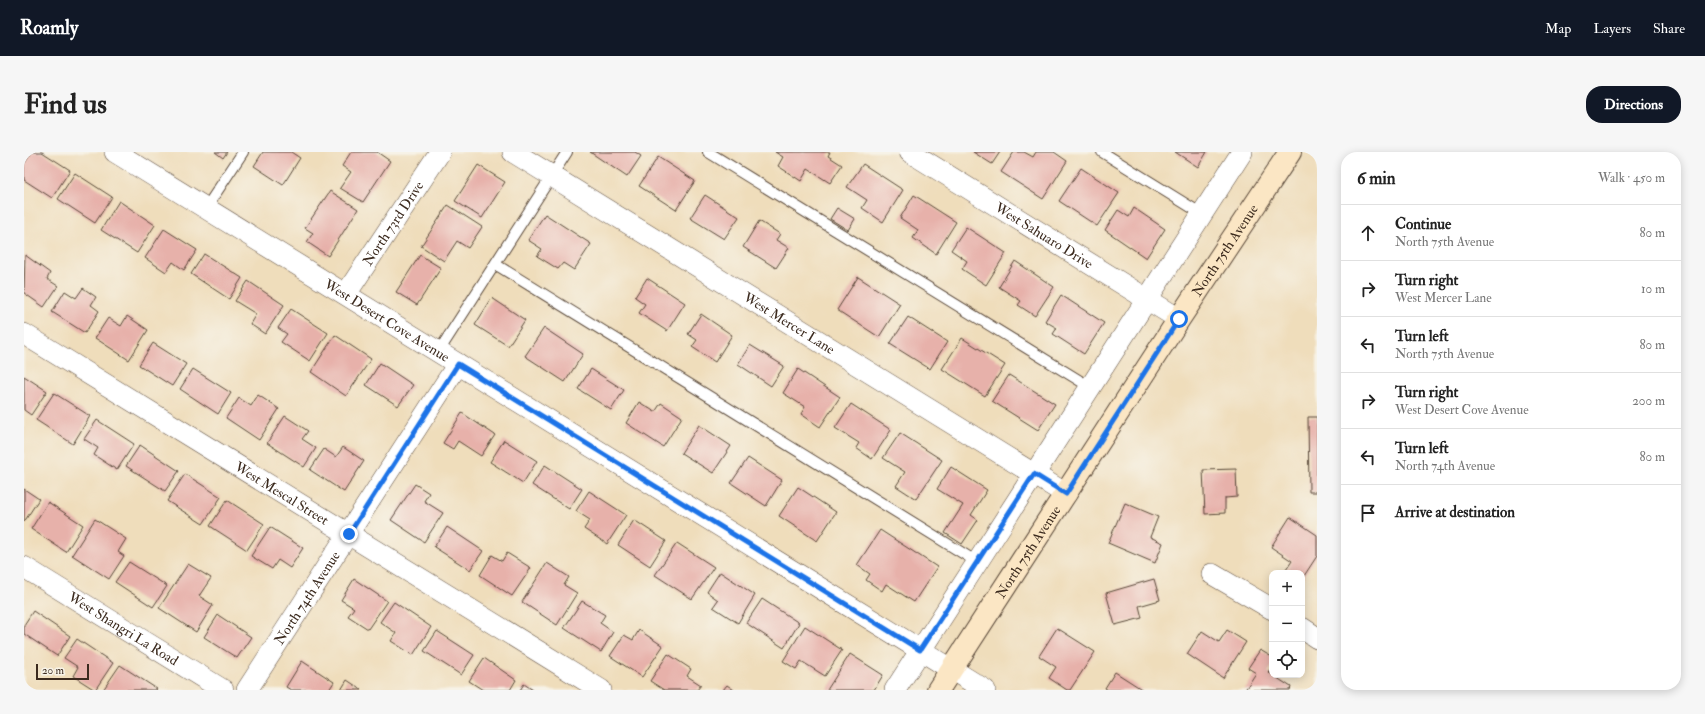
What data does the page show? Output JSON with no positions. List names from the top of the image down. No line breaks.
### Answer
{"streets":{"main road":["North 75th Avenue"],"street":["North 73rd Drive","West Sahuaro Drive","West Desert Cove Avenue","West Mercer Lane","West Mescal Street","North 74th Avenue","West Shangri La Road"]},"crossings":[["North 73rd Drive","West Desert Cove Avenue"],["West Sahuaro Drive","North 75th Avenue"],["North 75th Avenue","West Desert Cove Avenue"],["North 75th Avenue","West Mercer Lane"],["West Desert Cove Avenue","North 74th Avenue"],["West Mescal Street","North 74th Avenue"]],"scale_bar":"20 m","page":{"header":"Roamly","nav":["Map","Layers","Share"],"buttons":"Directions","title":"Find us","heading":["6 min","Walk · 450 m"],"list":[["Continue","North 75th Avenue","80 m"],["Turn right","West Mercer Lane","10 m"],["Turn left","North 75th Avenue","80 m"],["Turn right","West Desert Cove Avenue","200 m"],["Turn left","North 74th Avenue","80 m"],"Arrive at destination"],"map_buttons":["+","−"],"scale":"20 m"}}
